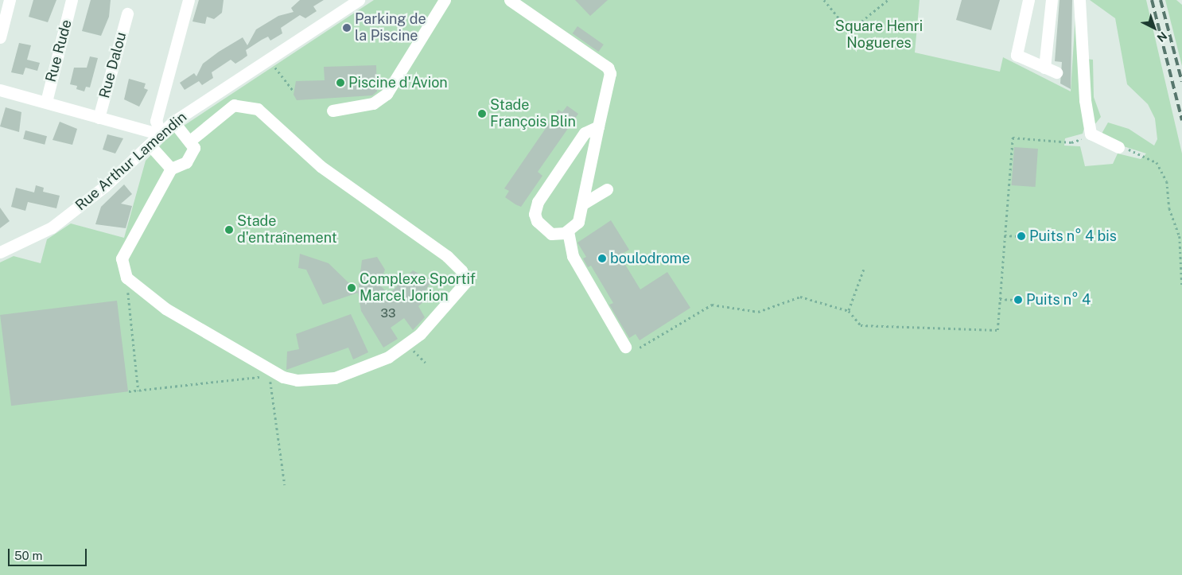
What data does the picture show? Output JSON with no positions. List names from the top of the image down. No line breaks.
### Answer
{"streets":{"street":["Rue Rude","Rue Dalou","Rue Arthur Lamendin"]},"parks":["Square Henri Nogueres"],"places":["Parking de la Piscine","Piscine d'Avion","Stade François Blin","Stade d'entraînement","Puits n° 4 bis","boulodrome","Complexe Sportif Marcel Jorion","Puits n° 4"],"house_numbers":["33"],"scale_bar":"50 m","north":"bottom right"}
